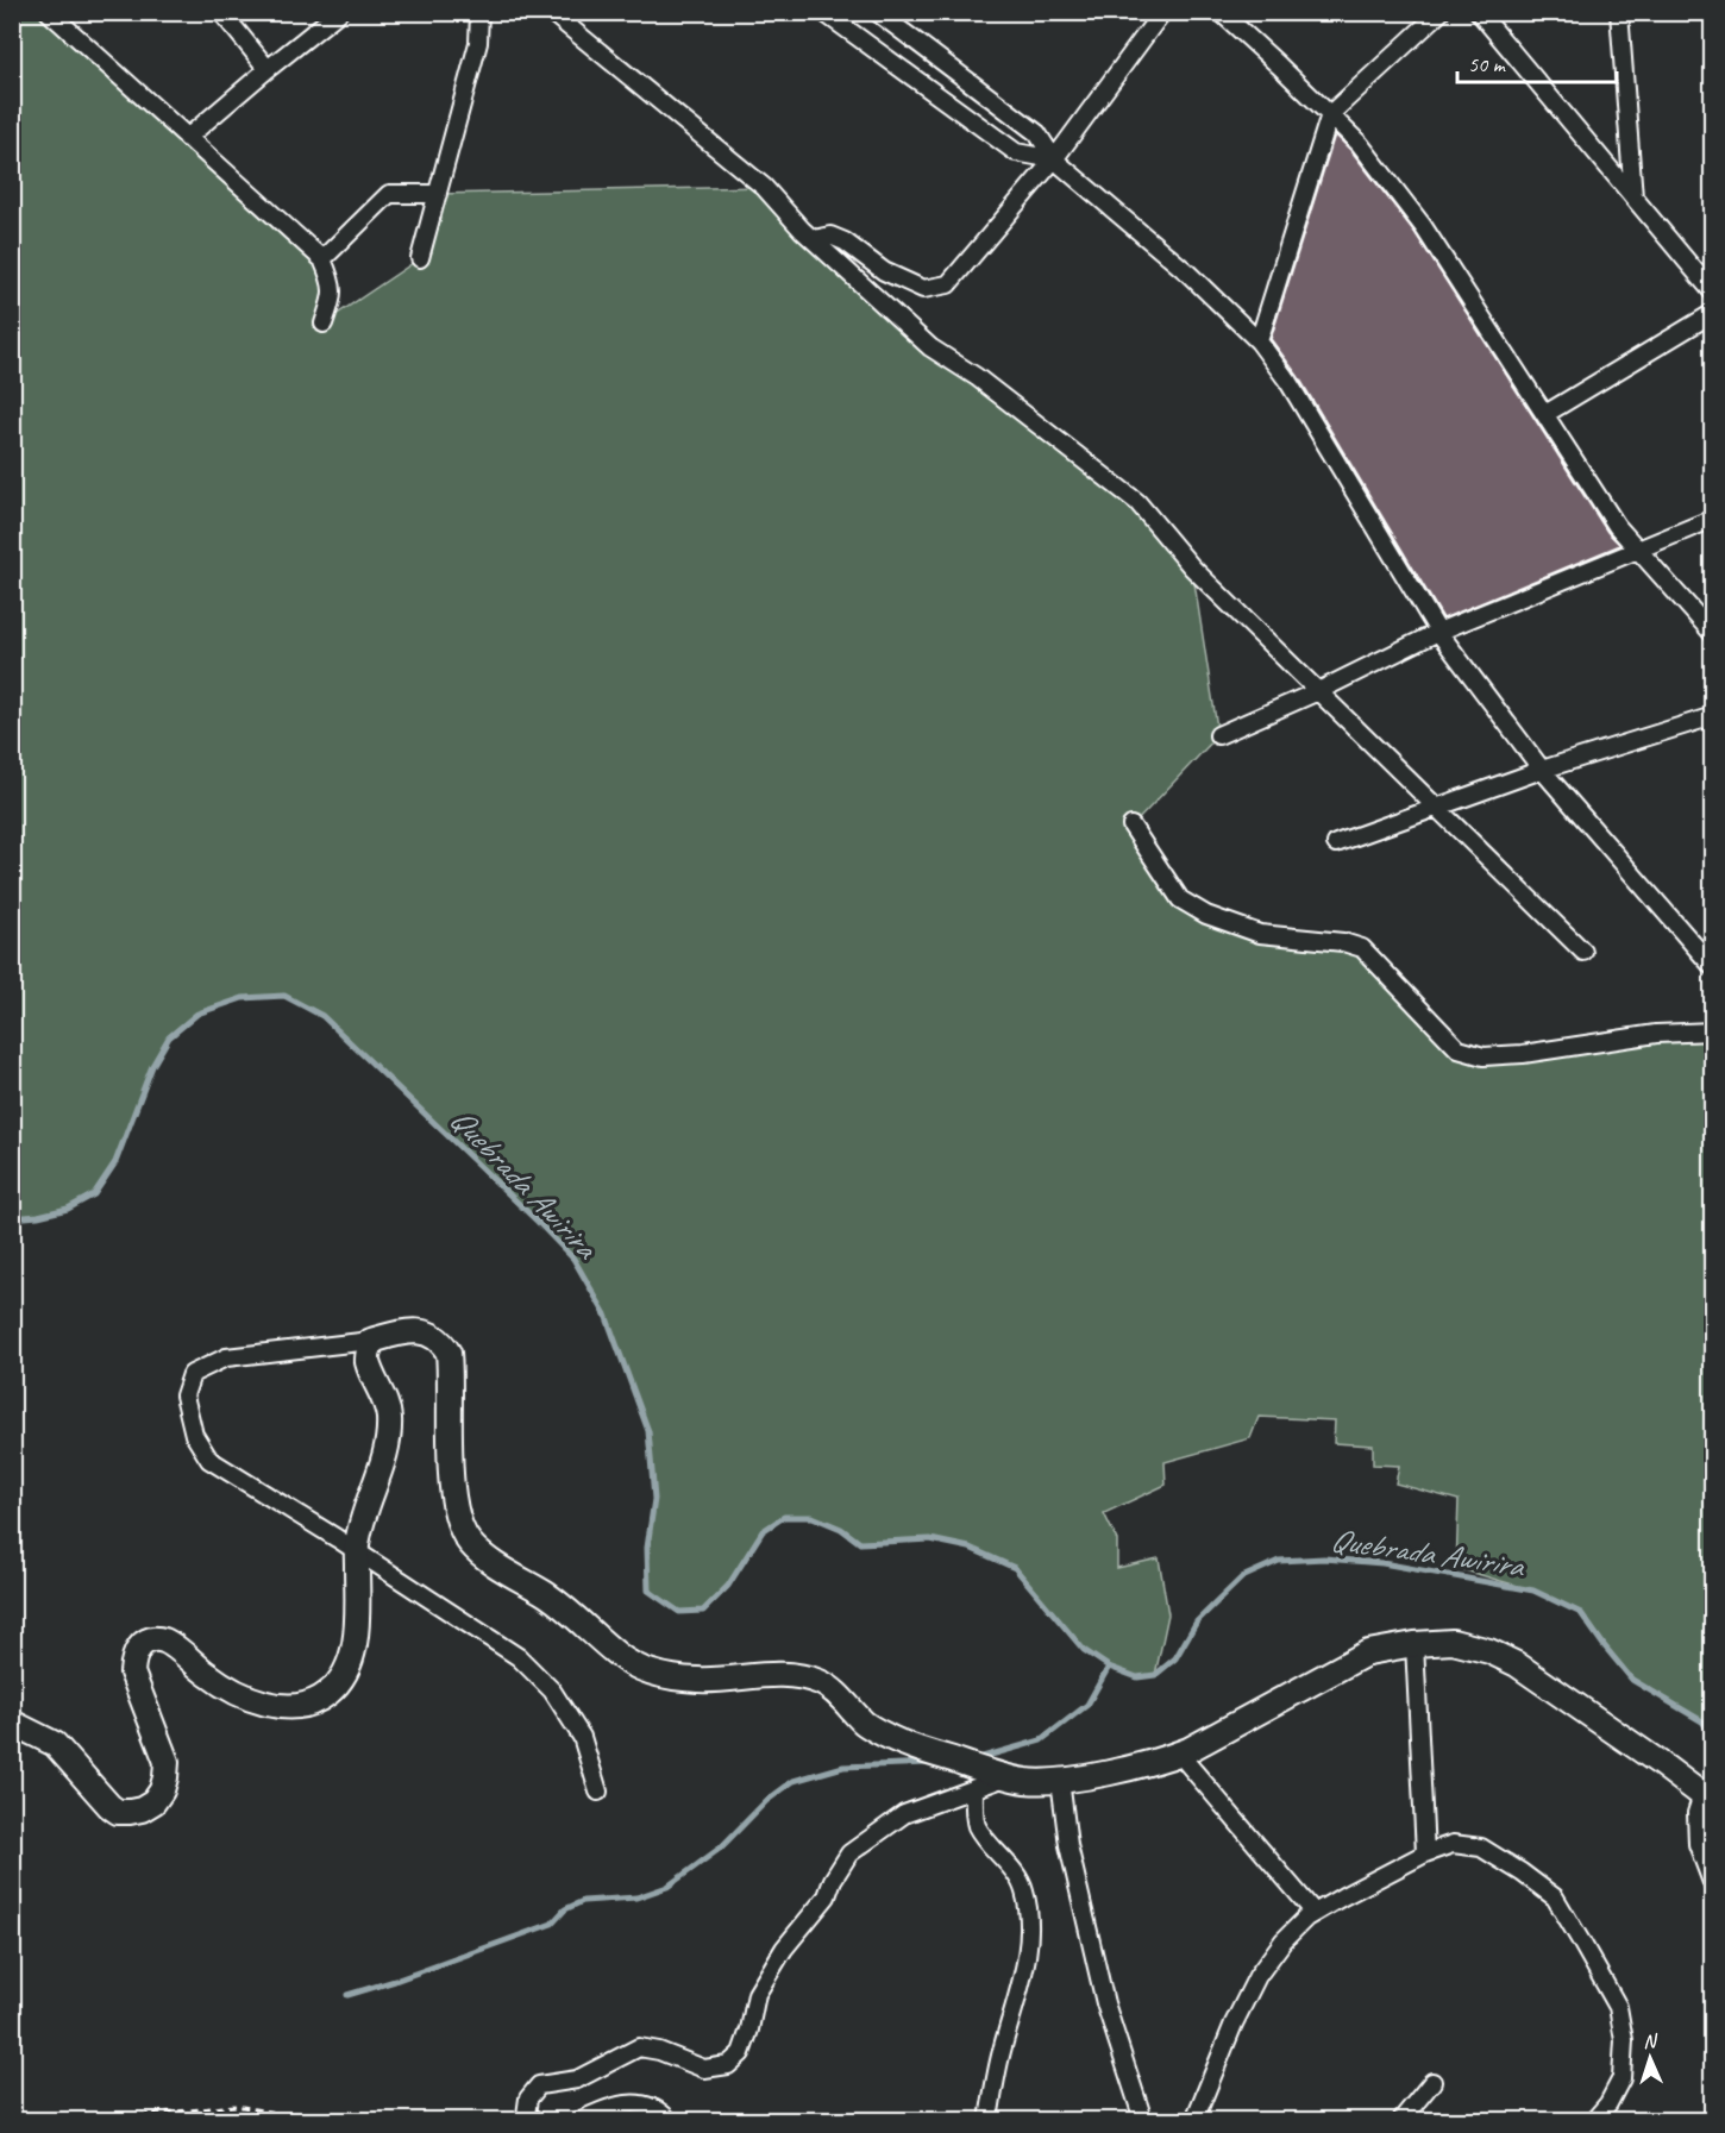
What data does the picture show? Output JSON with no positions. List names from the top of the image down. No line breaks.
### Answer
{"water":["Quebrada Awirira"],"scale_bar":"50 m","north":"top"}
